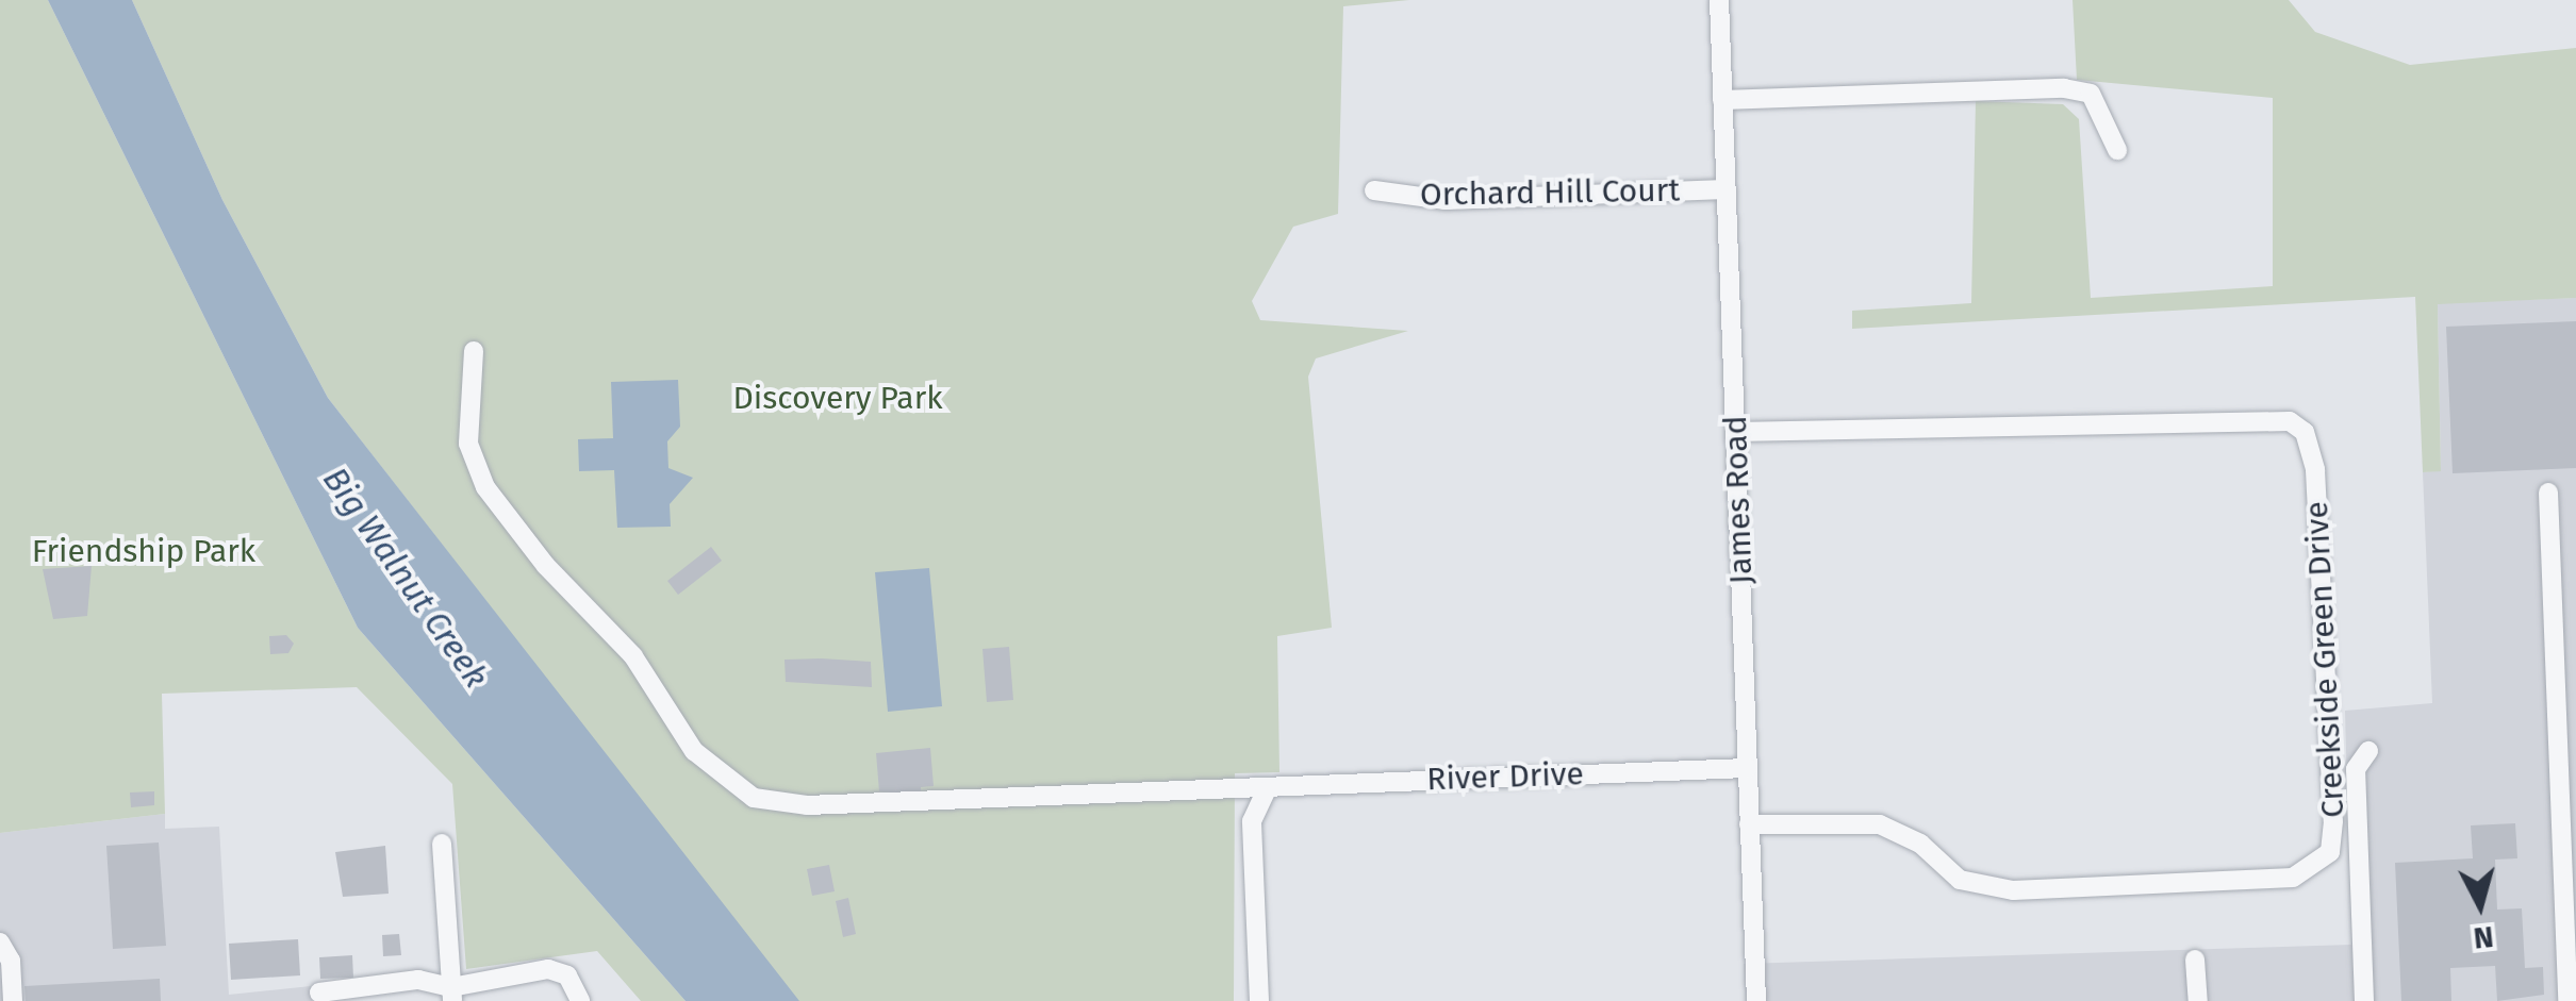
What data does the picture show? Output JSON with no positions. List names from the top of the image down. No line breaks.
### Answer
{"streets":{"street":["Orchard Hill Court","James Road","Creekside Green Drive","River Drive"]},"crossings":[["Orchard Hill Court","James Road"],["James Road","Creekside Green Drive"],["James Road","River Drive"]],"water":["Big Walnut Creek"],"parks":["Discovery Park","Friendship Park"],"north":"bottom"}
